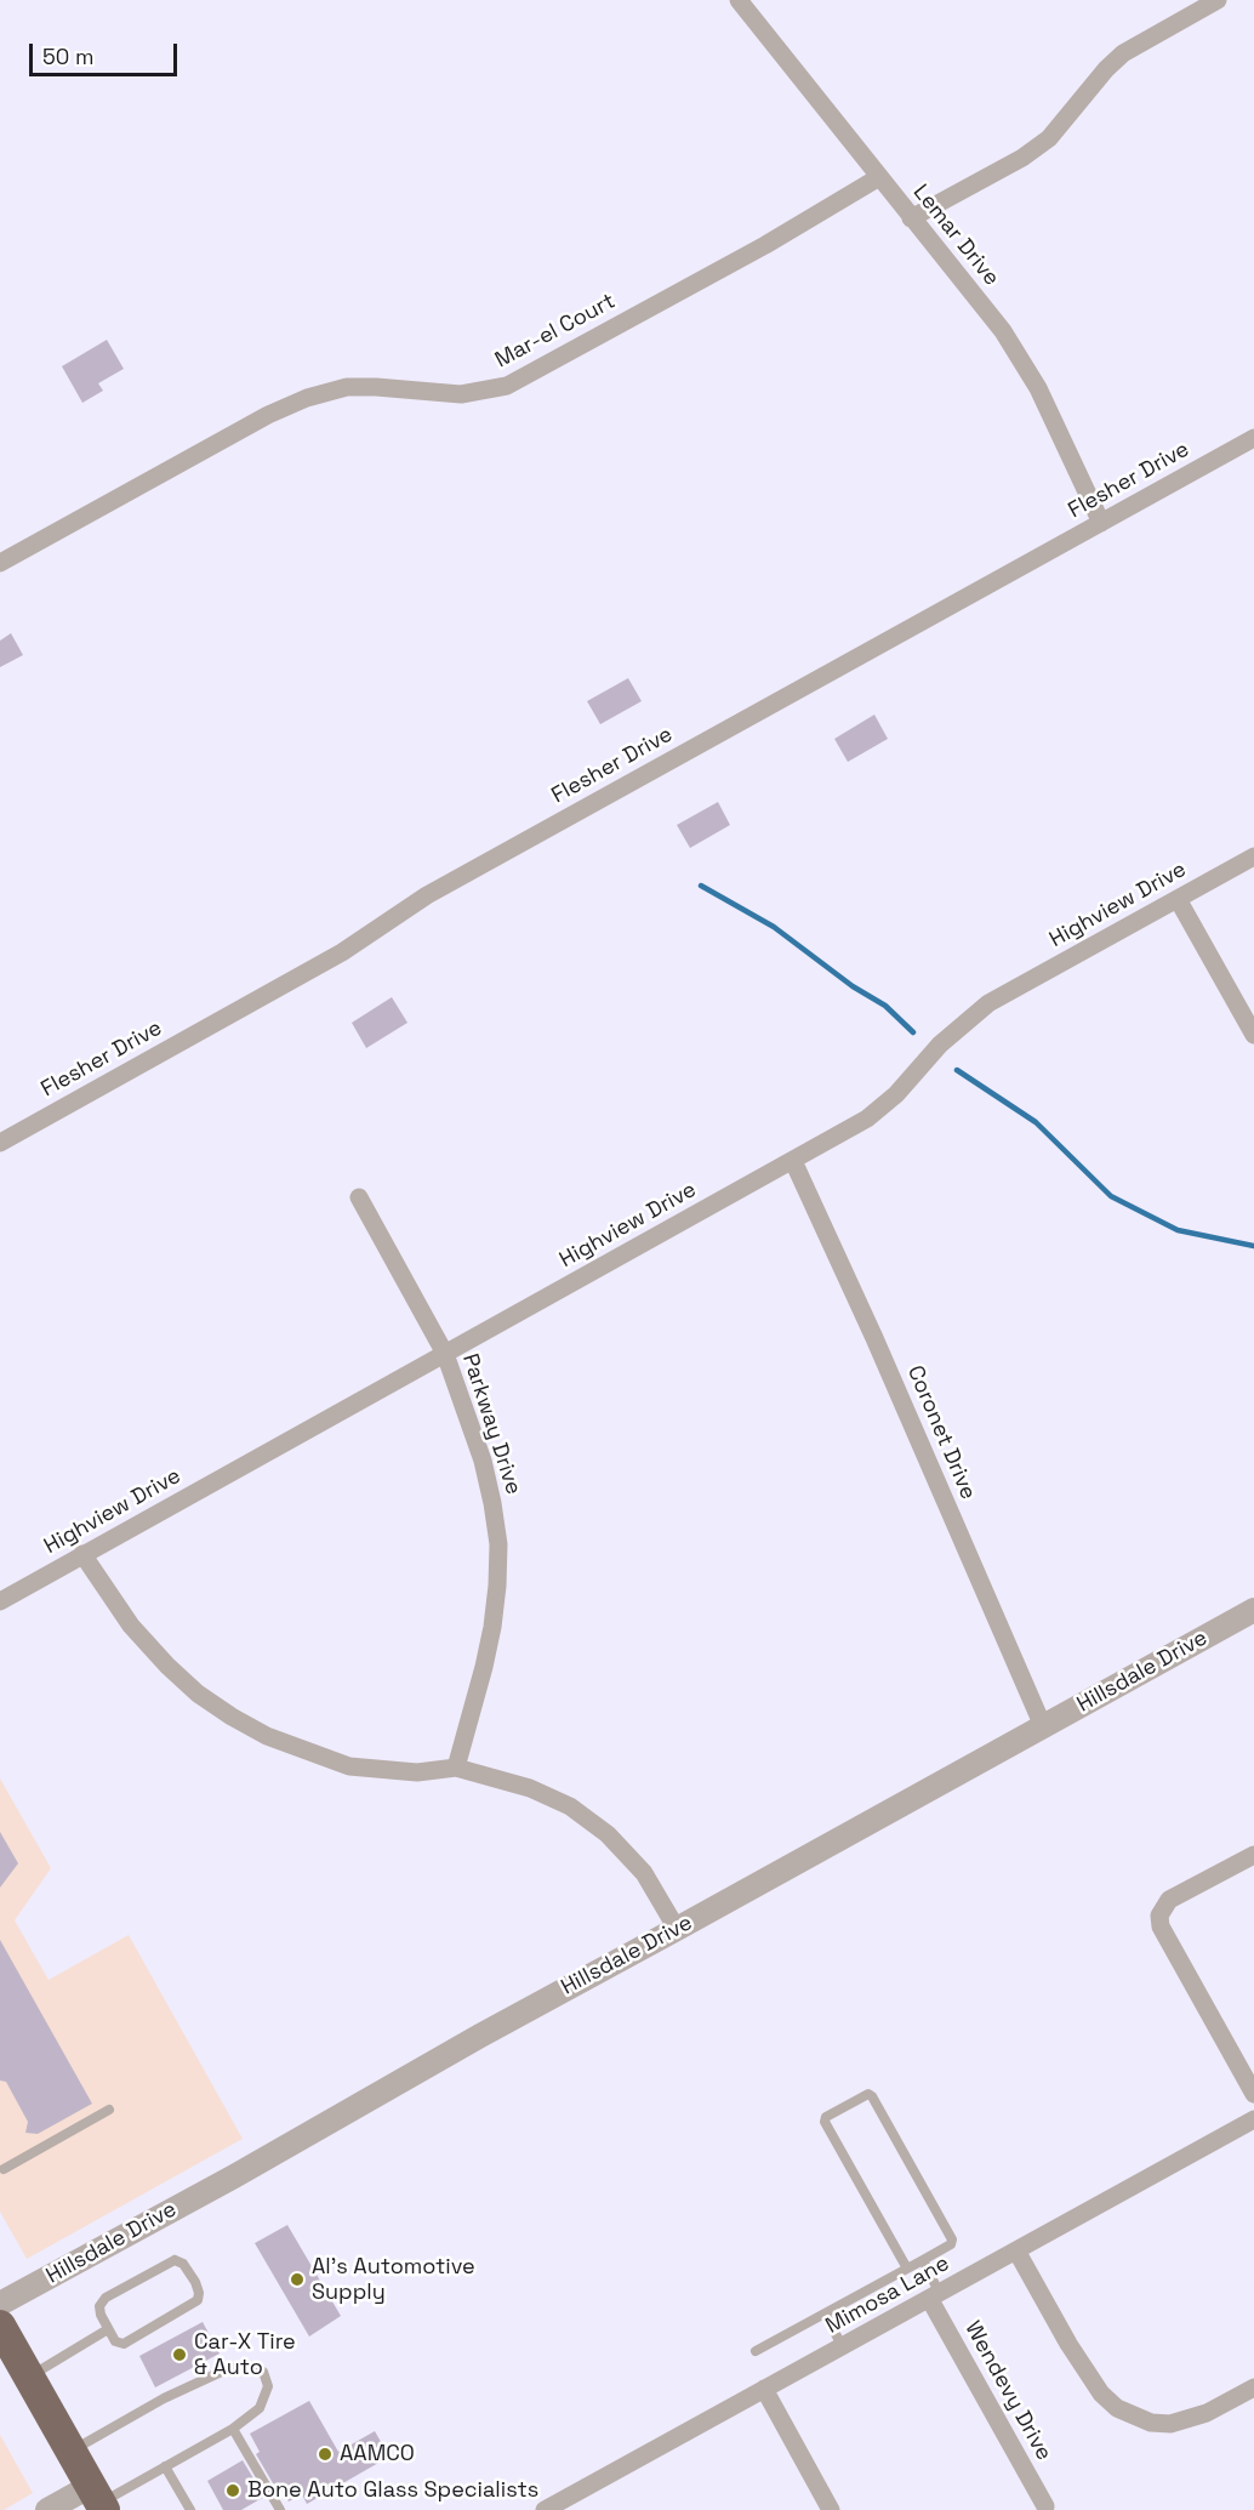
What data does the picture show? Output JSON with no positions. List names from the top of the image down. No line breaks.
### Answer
{"streets":{"street":["Lemar Drive","Mar-el Court","Flesher Drive","Highview Drive","Parkway Drive","Coronet Drive","Hillsdale Drive","Mimosa Lane","Wendevy Drive"]},"crossings":[["Lemar Drive","Mar-el Court"],["Lemar Drive","Flesher Drive"],["Highview Drive","Parkway Drive"],["Highview Drive","Coronet Drive"],["Coronet Drive","Hillsdale Drive"],["Mimosa Lane","Wendevy Drive"]],"places":["Al's Automotive Supply","Car-X Tire & Auto","AAMCO","Bone Auto Glass Specialists"],"scale_bar":"50 m"}
